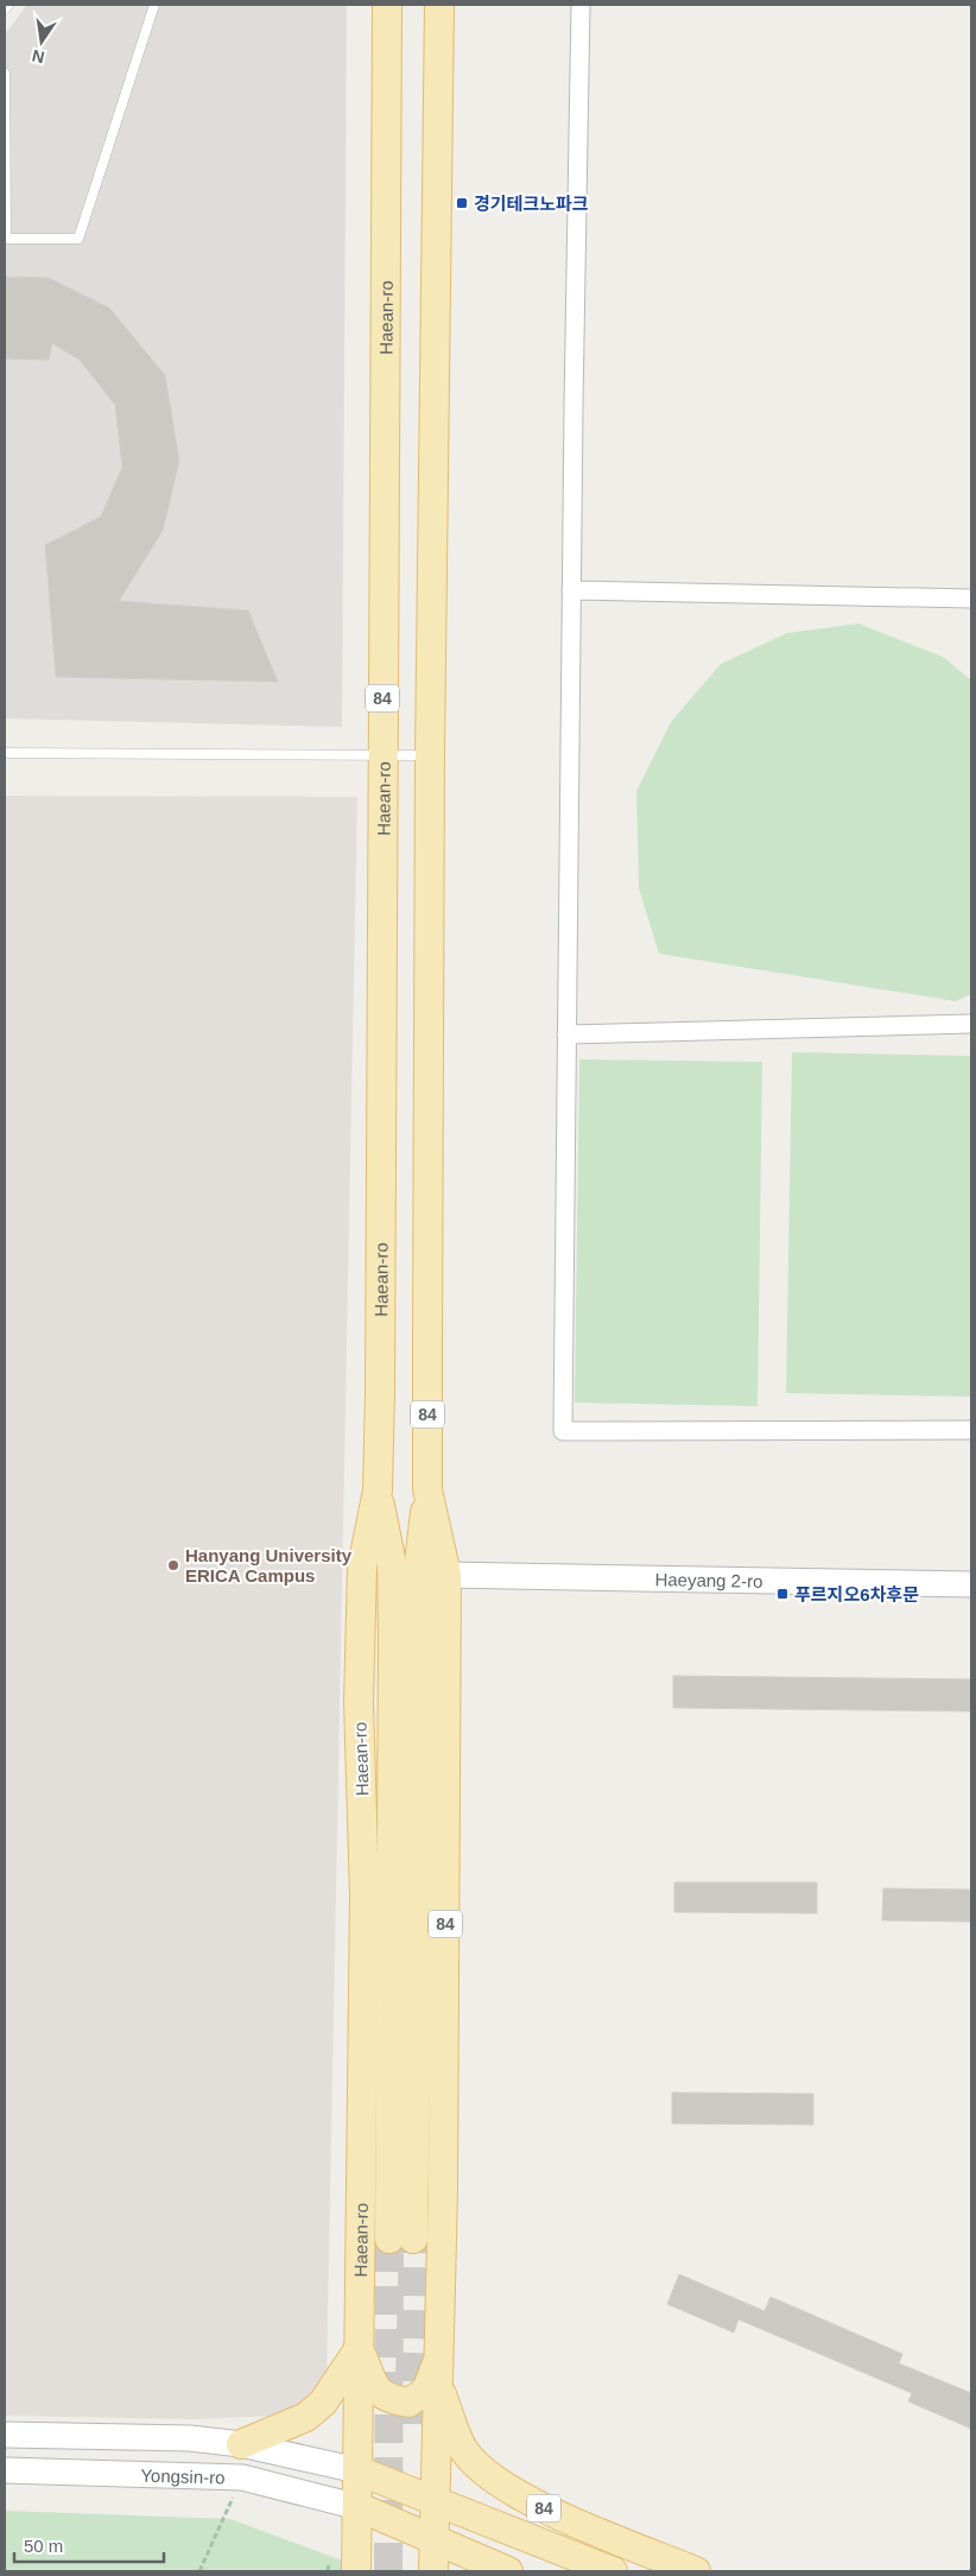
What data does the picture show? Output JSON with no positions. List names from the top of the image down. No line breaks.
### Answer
{"streets":{"main road":["Haean-ro","84","Haeyang 2-ro","Yongsin-ro"]},"crossings":[["Haean-ro","84"],["Haean-ro","Yongsin-ro"],["84","Haeyang 2-ro"],["84","Yongsin-ro"]],"places":{"transit":["경기테크노파크","푸르지오6차후문"],"other":["Hanyang University ERICA Campus"]},"scale_bar":"50 m","north":"bottom"}
